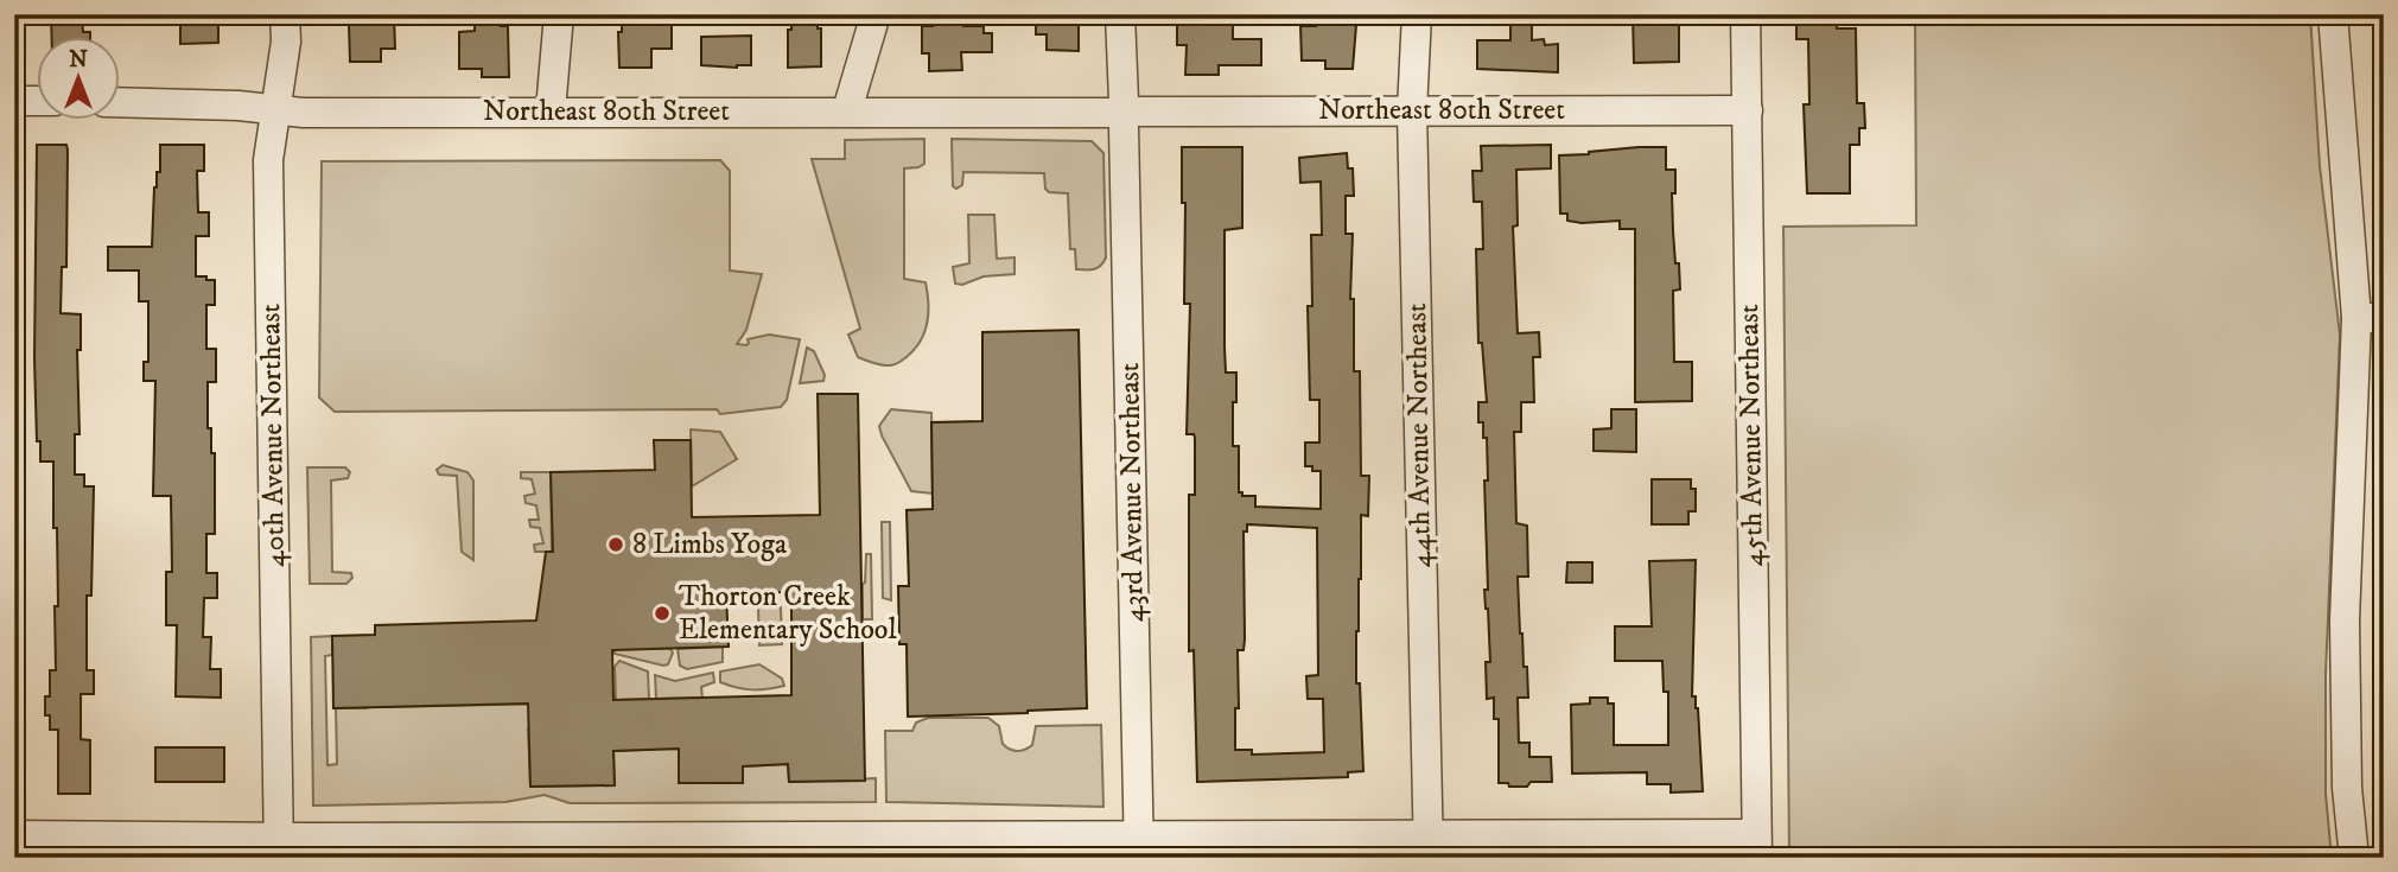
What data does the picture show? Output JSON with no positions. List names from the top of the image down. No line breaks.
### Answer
{"streets":{"street":["Northeast 80th Street","40th Avenue Northeast","44th Avenue Northeast","45th Avenue Northeast","43rd Avenue Northeast"]},"crossings":[["Northeast 80th Street","40th Avenue Northeast"],["Northeast 80th Street","44th Avenue Northeast"],["Northeast 80th Street","45th Avenue Northeast"],["Northeast 80th Street","43rd Avenue Northeast"]],"places":["8 Limbs Yoga","Thorton Creek Elementary School"],"north":"top"}
